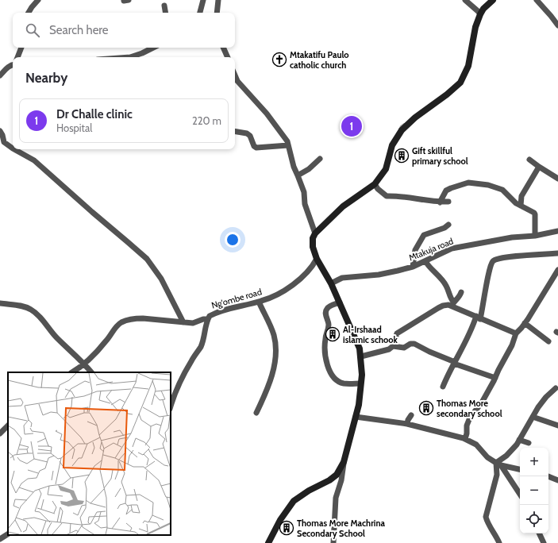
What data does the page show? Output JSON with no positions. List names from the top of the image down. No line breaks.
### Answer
{"streets":{"street":["Mtakuja road","Ng'ombe road"]},"places":{"church":["Mtakatifu Paulo catholic church"],"building":["Gift skillful primary school","Al-Irshaad islamic schook","Thomas More secondary school","Thomas More Machrina Secondary School"]},"page":{"search":"Search here","heading":"Nearby","list":[{"mark":"1","name":"Dr Challe clinic","note":"Hospital","value":"220 m"}],"pins":"1","map_buttons":["+","−"]}}
